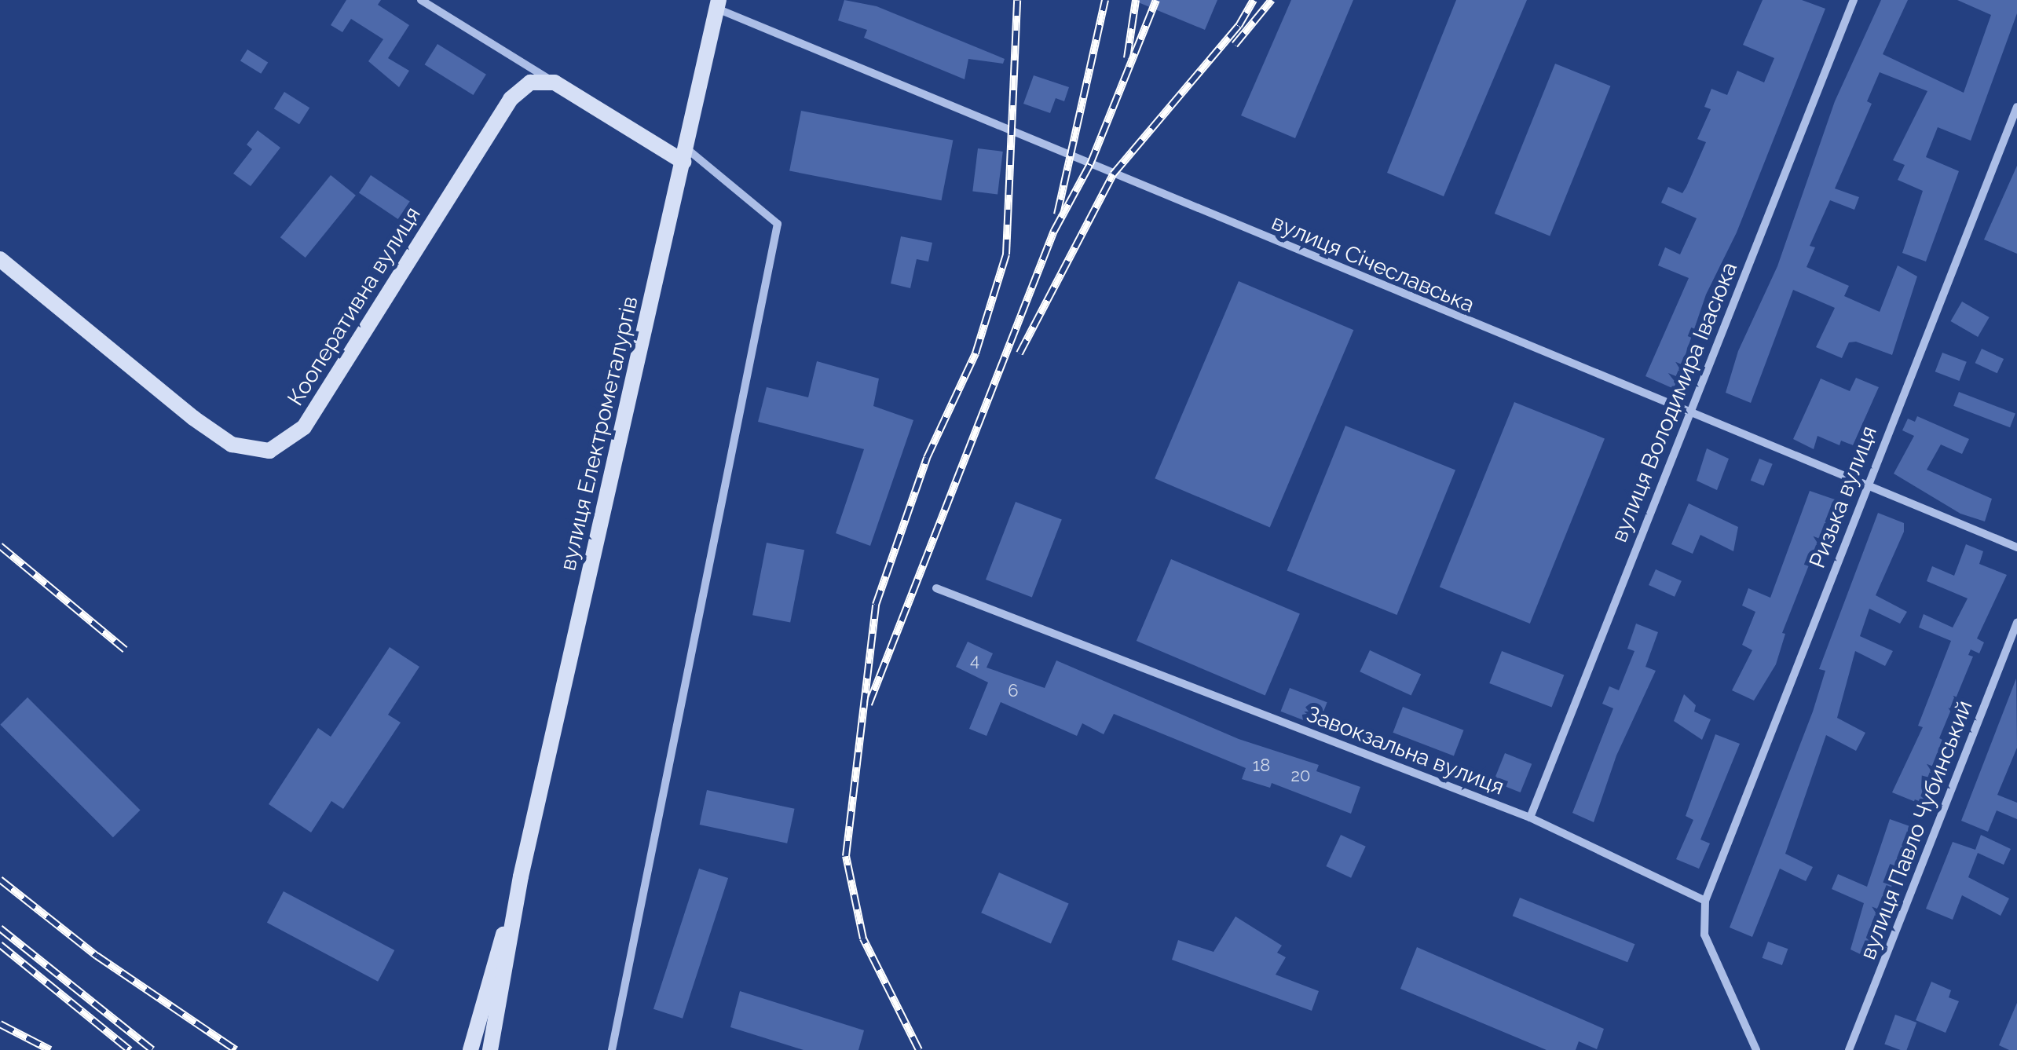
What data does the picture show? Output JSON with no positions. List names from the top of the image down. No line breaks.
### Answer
{"streets":{"main road":["Кооперативна вулиця","вулиця Електрометалургів"],"street":["вулиця Січеславська","вулиця Володимира Івасюка","Ризька вулиця","Завокзальна вулиця","вулиця Павло Чубинський"]},"crossings":[["вулиця Січеславська","вулиця Володимира Івасюка"],["вулиця Січеславська","вулиця Електрометалургів"],["вулиця Січеславська","Ризька вулиця"],["вулиця Володимира Івасюка","Завокзальна вулиця"],["Ризька вулиця","Завокзальна вулиця"]],"house_numbers":["4","6","18","20"]}
